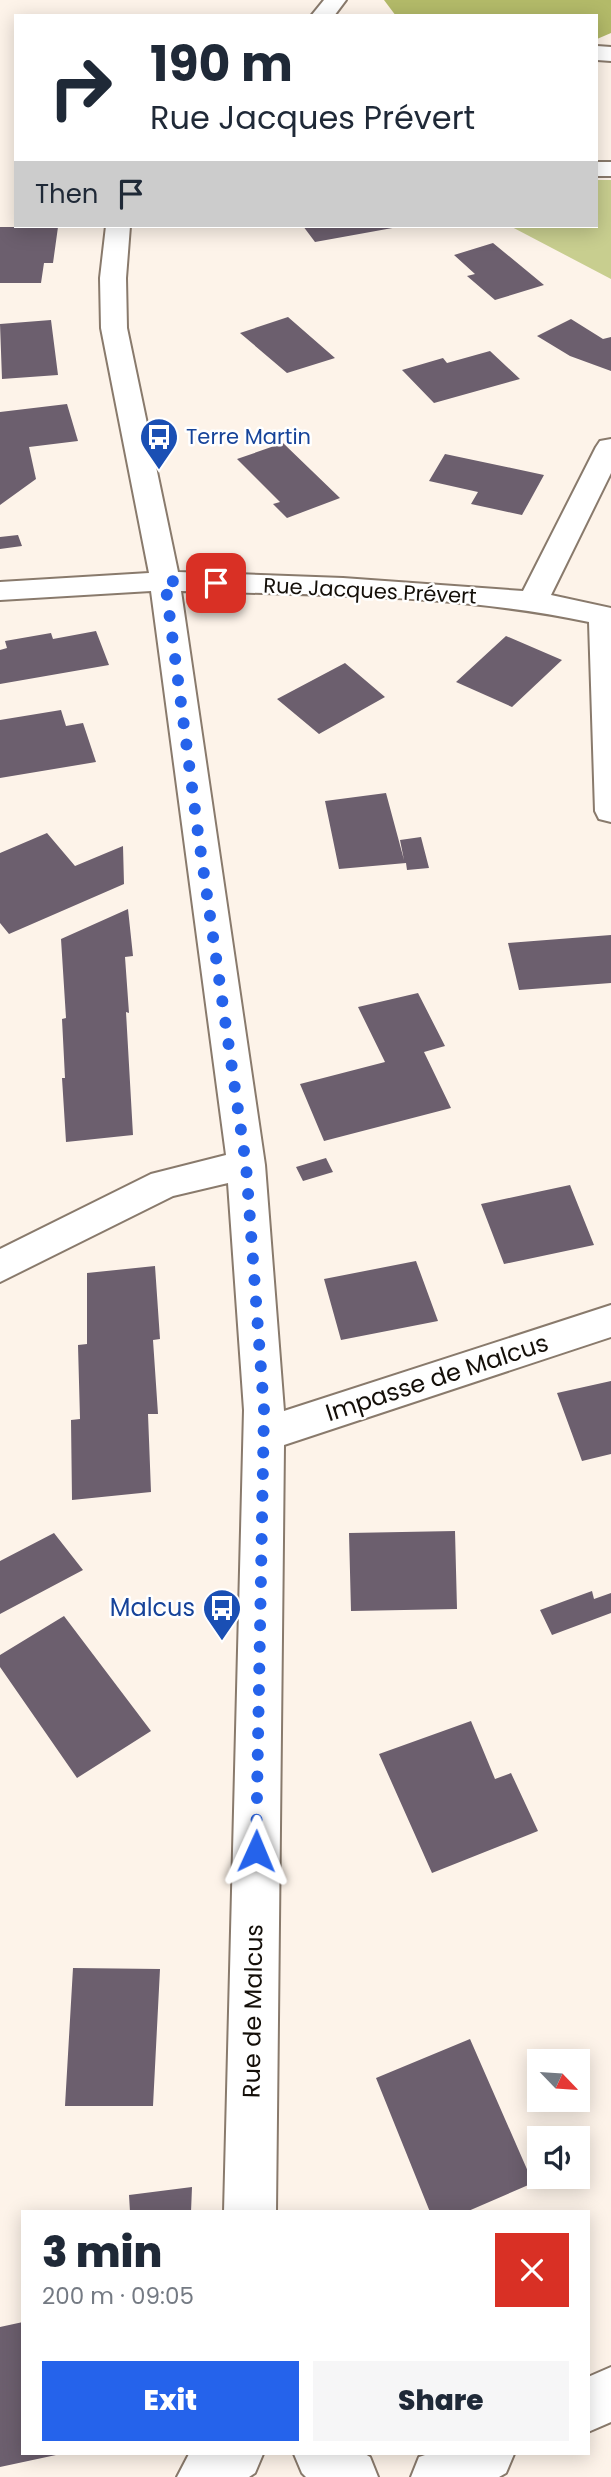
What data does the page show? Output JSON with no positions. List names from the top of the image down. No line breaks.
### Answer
{"streets":{"street":["Rue Jacques Prévert","Impasse de Malcus","Rue de Malcus"]},"crossings":[["Rue Jacques Prévert","Rue de Malcus"],["Impasse de Malcus","Rue de Malcus"]],"places":{"bus stop":["Terre Martin","Malcus"]},"north":"bottom right","page":{"turn":["190 m","Rue Jacques Prévert"],"then":"Then","heading":["3 min","200 m · 09:05"],"buttons":["Exit","Share"]}}
